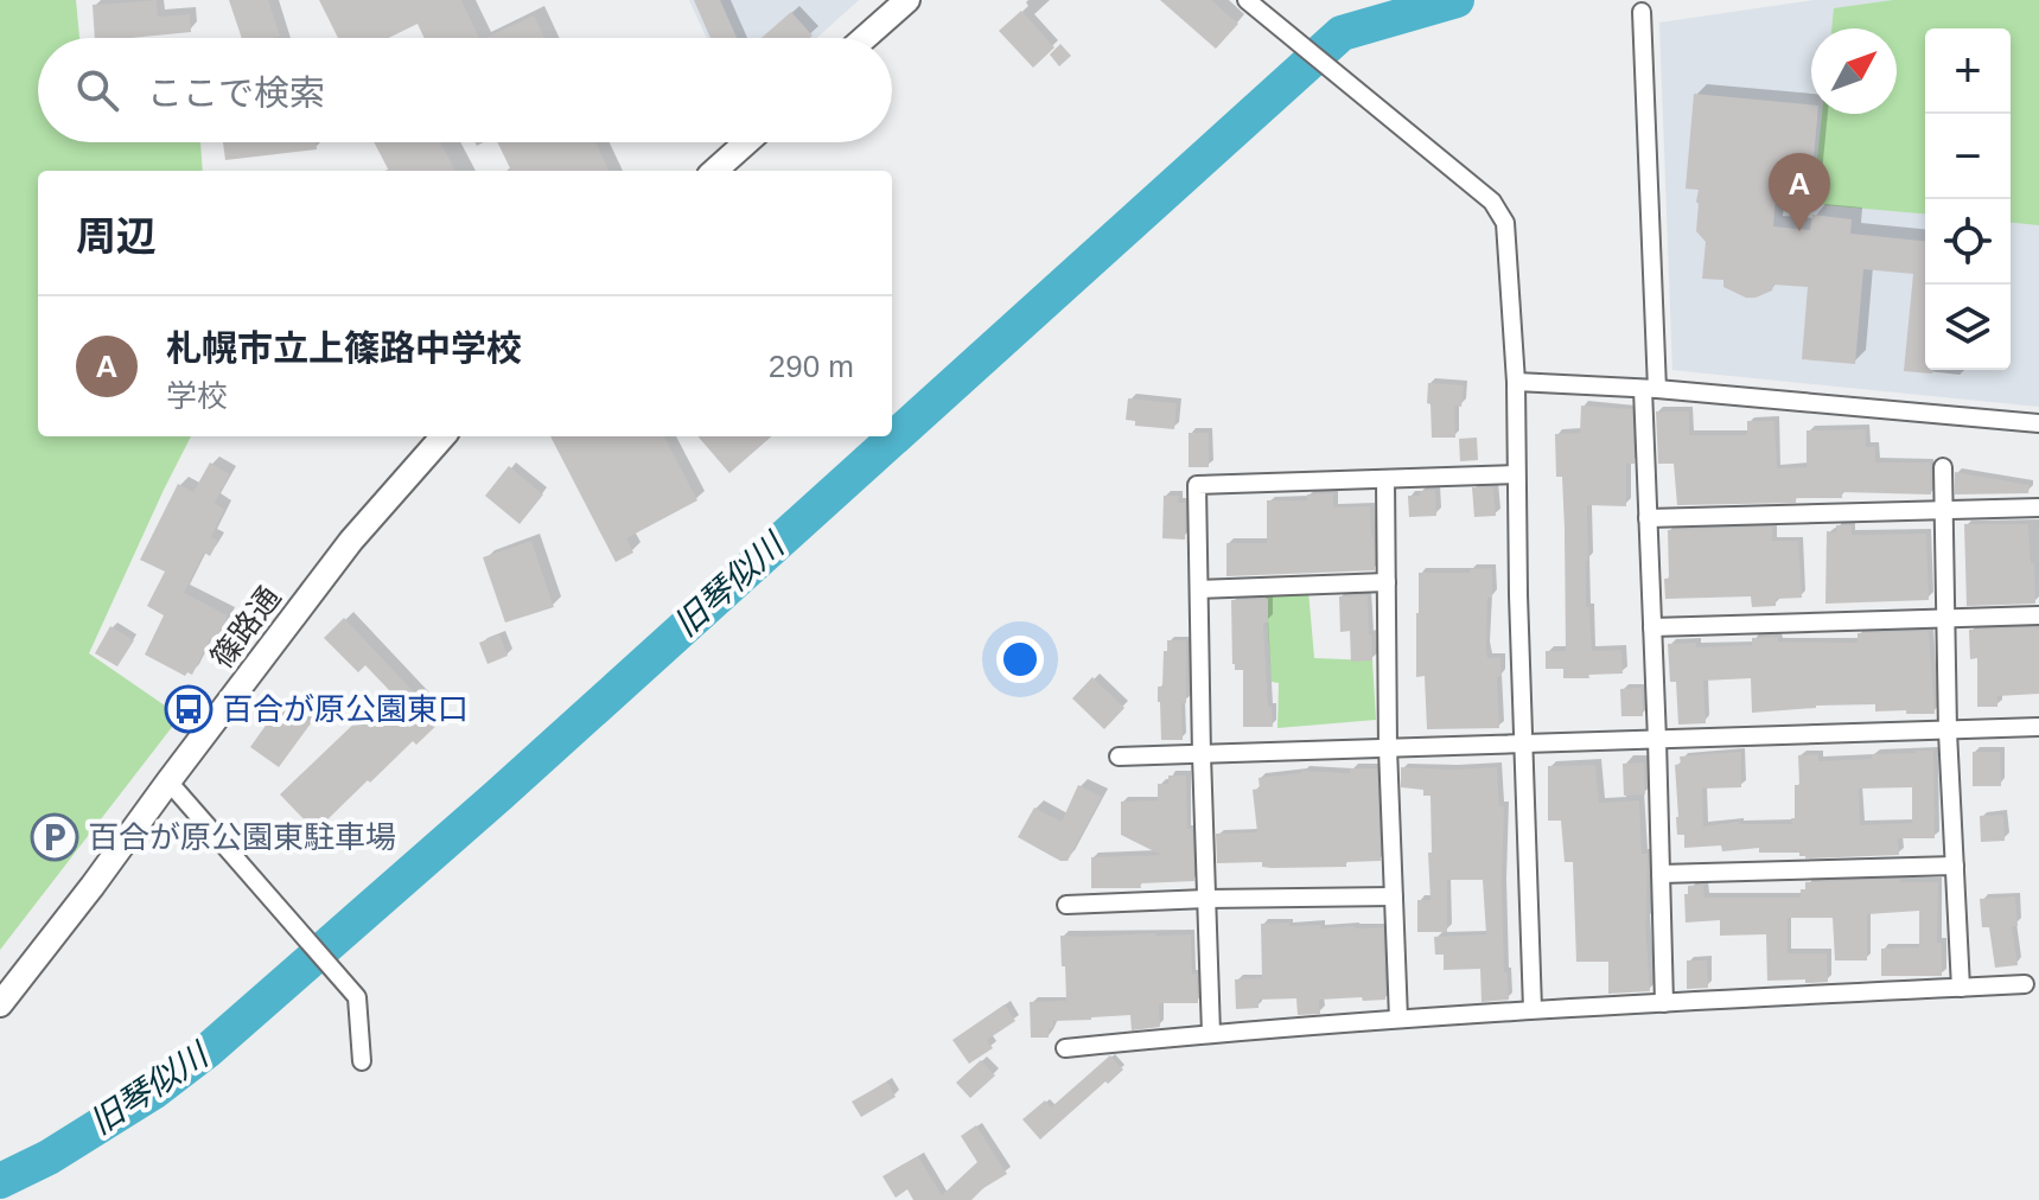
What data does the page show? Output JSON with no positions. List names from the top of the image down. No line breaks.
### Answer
{"streets":{"street":["篠路通"]},"water":["旧琴似川"],"places":{"bus stop":["百合が原公園東口"],"parking":["百合が原公園東駐車場"]},"north":"top right","page":{"map_buttons":["+","−"],"search":"ここで検索","pins":"A","heading":"周辺","list":[{"mark":"A","name":"札幌市立上篠路中学校","note":"学校","value":"290 m"}]}}
